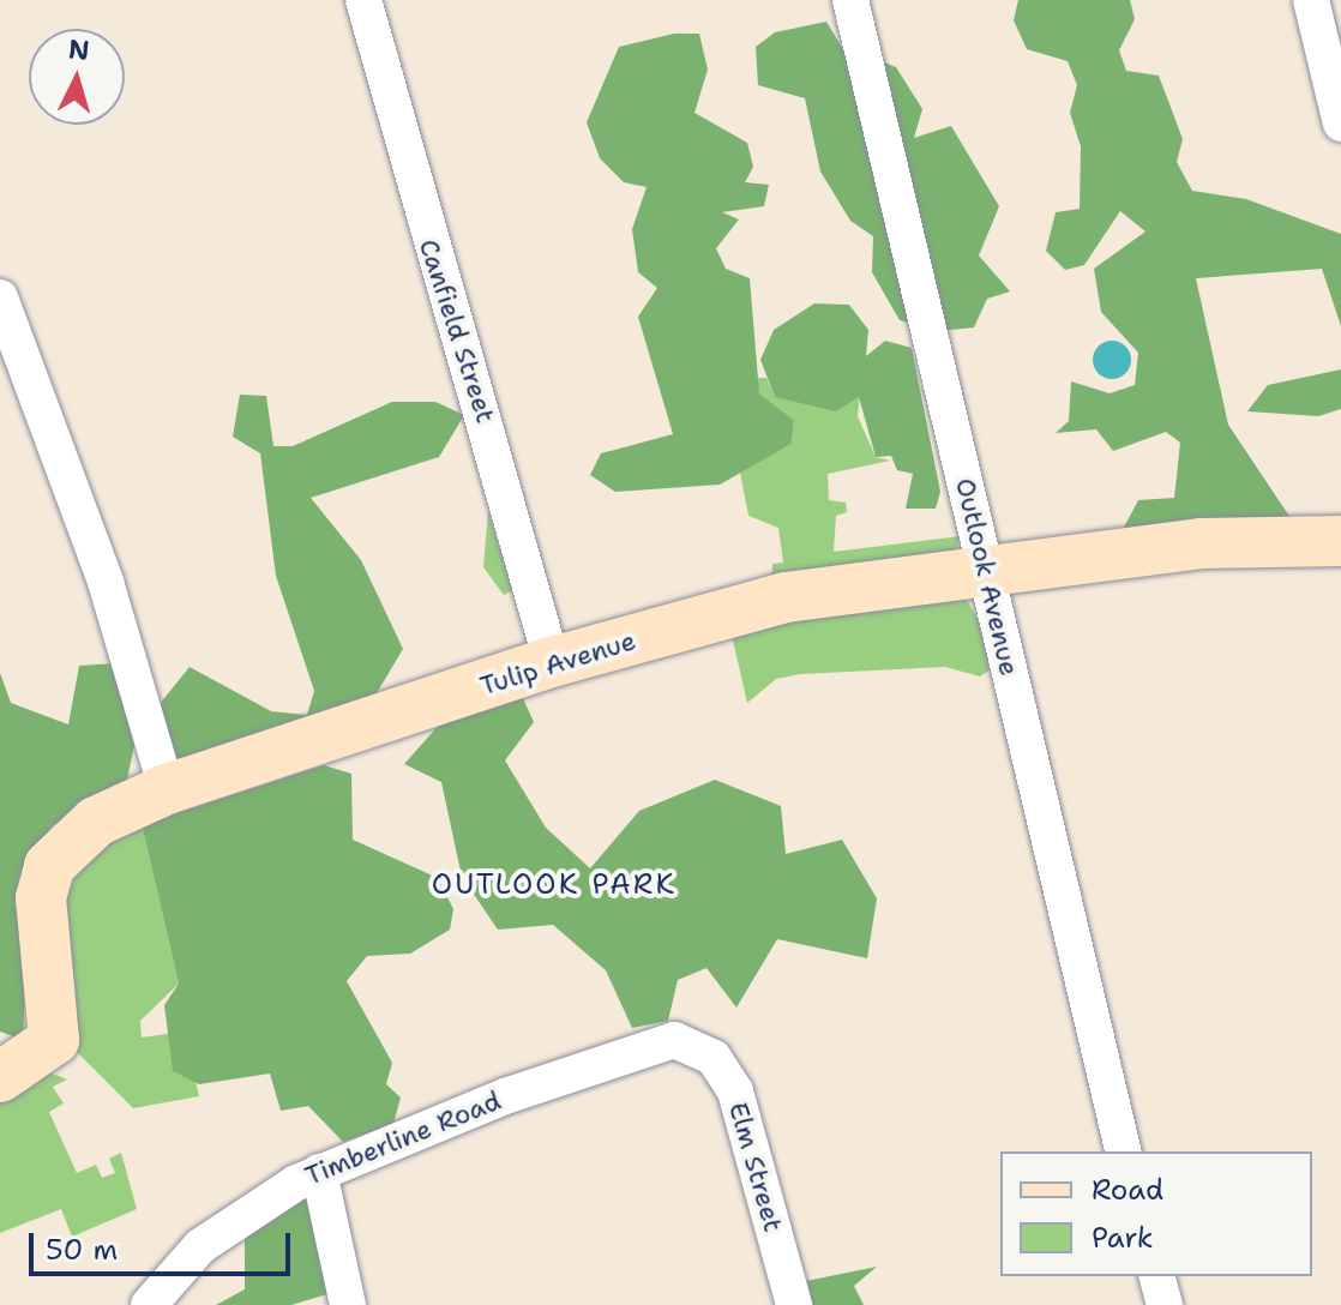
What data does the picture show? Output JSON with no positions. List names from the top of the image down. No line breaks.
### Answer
{"streets":{"street":["Canfield Street","Outlook Avenue","Tulip Avenue","Timberline Road","Elm Street"]},"crossings":[["Canfield Street","Tulip Avenue"],["Outlook Avenue","Tulip Avenue"],["Timberline Road","Elm Street"]],"districts":["OUTLOOK PARK"],"legend":["Road","Park"],"scale_bar":"50 m","north":"top"}
